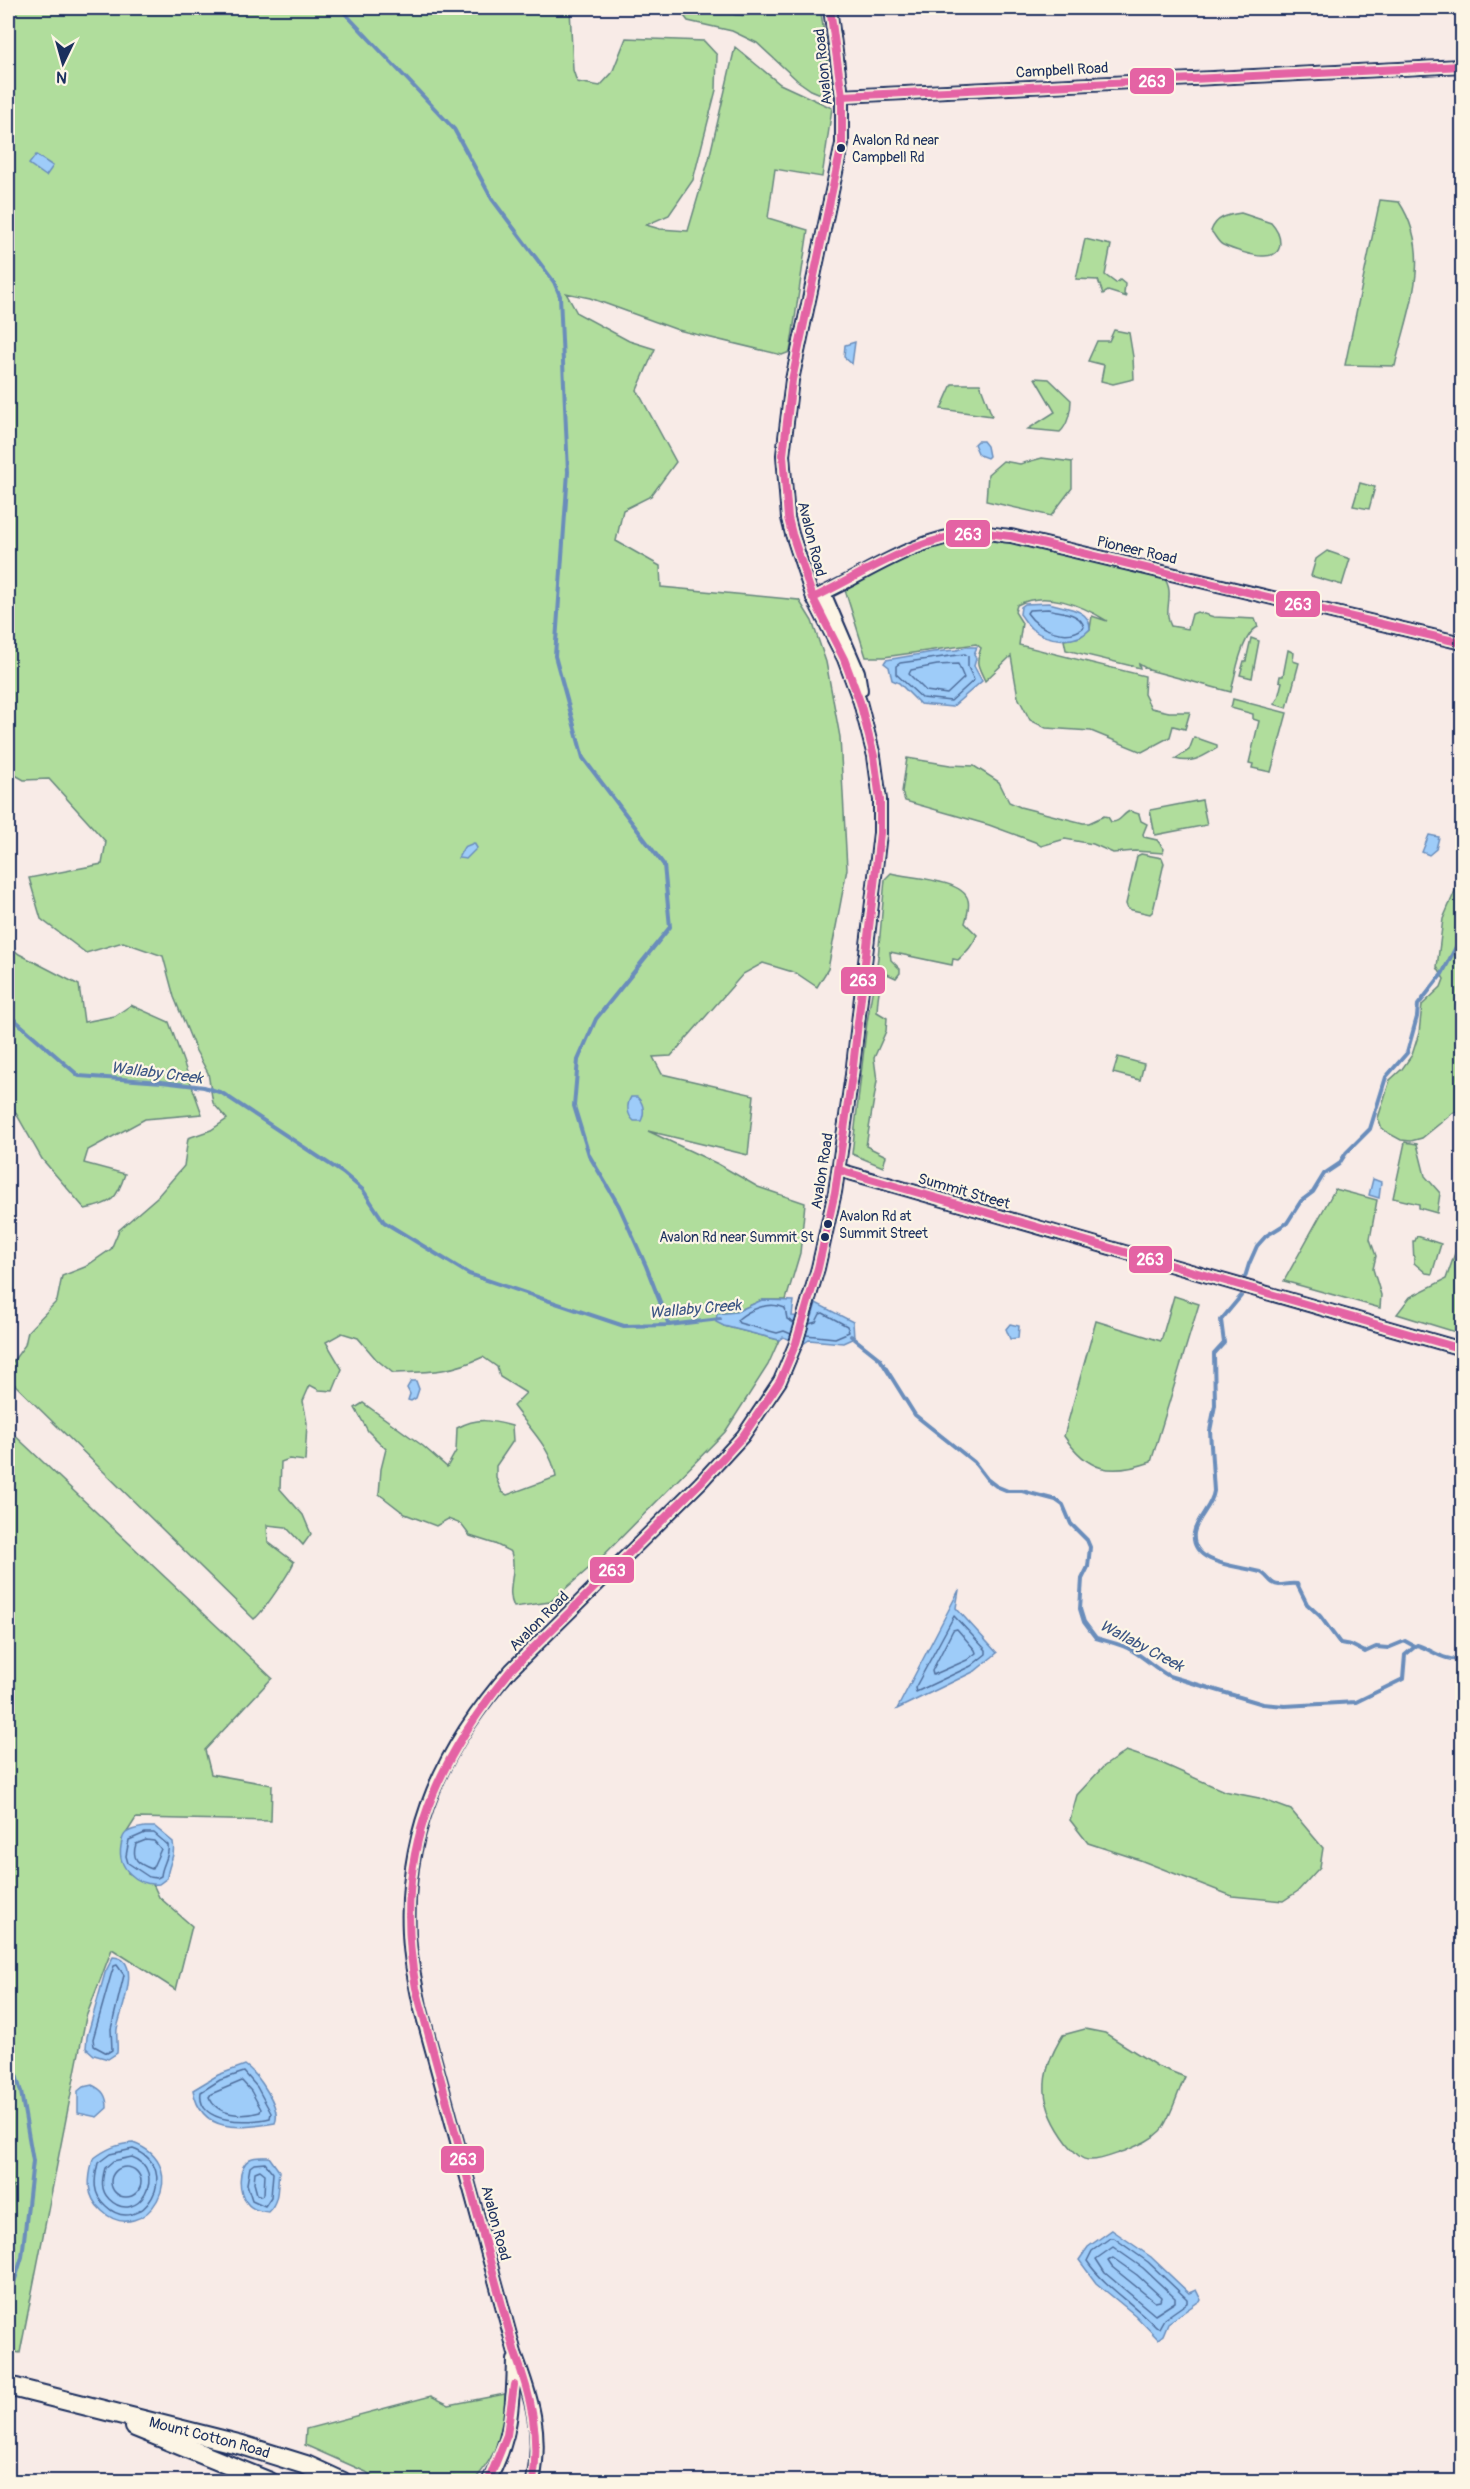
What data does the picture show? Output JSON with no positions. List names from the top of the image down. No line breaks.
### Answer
{"streets":{"highway":["Mount Cotton Road"],"street":["Avalon Road","Campbell Road","Pioneer Road","Summit Street"]},"crossings":[["Avalon Road","Campbell Road"],["Avalon Road","Pioneer Road"],["Avalon Road","Summit Street"]],"water":["Wallaby Creek"],"places":["Avalon Rd near Campbell Rd","Avalon Rd at Summit Street","Avalon Rd near Summit St"],"lines":["transit line 263"],"north":"bottom"}
